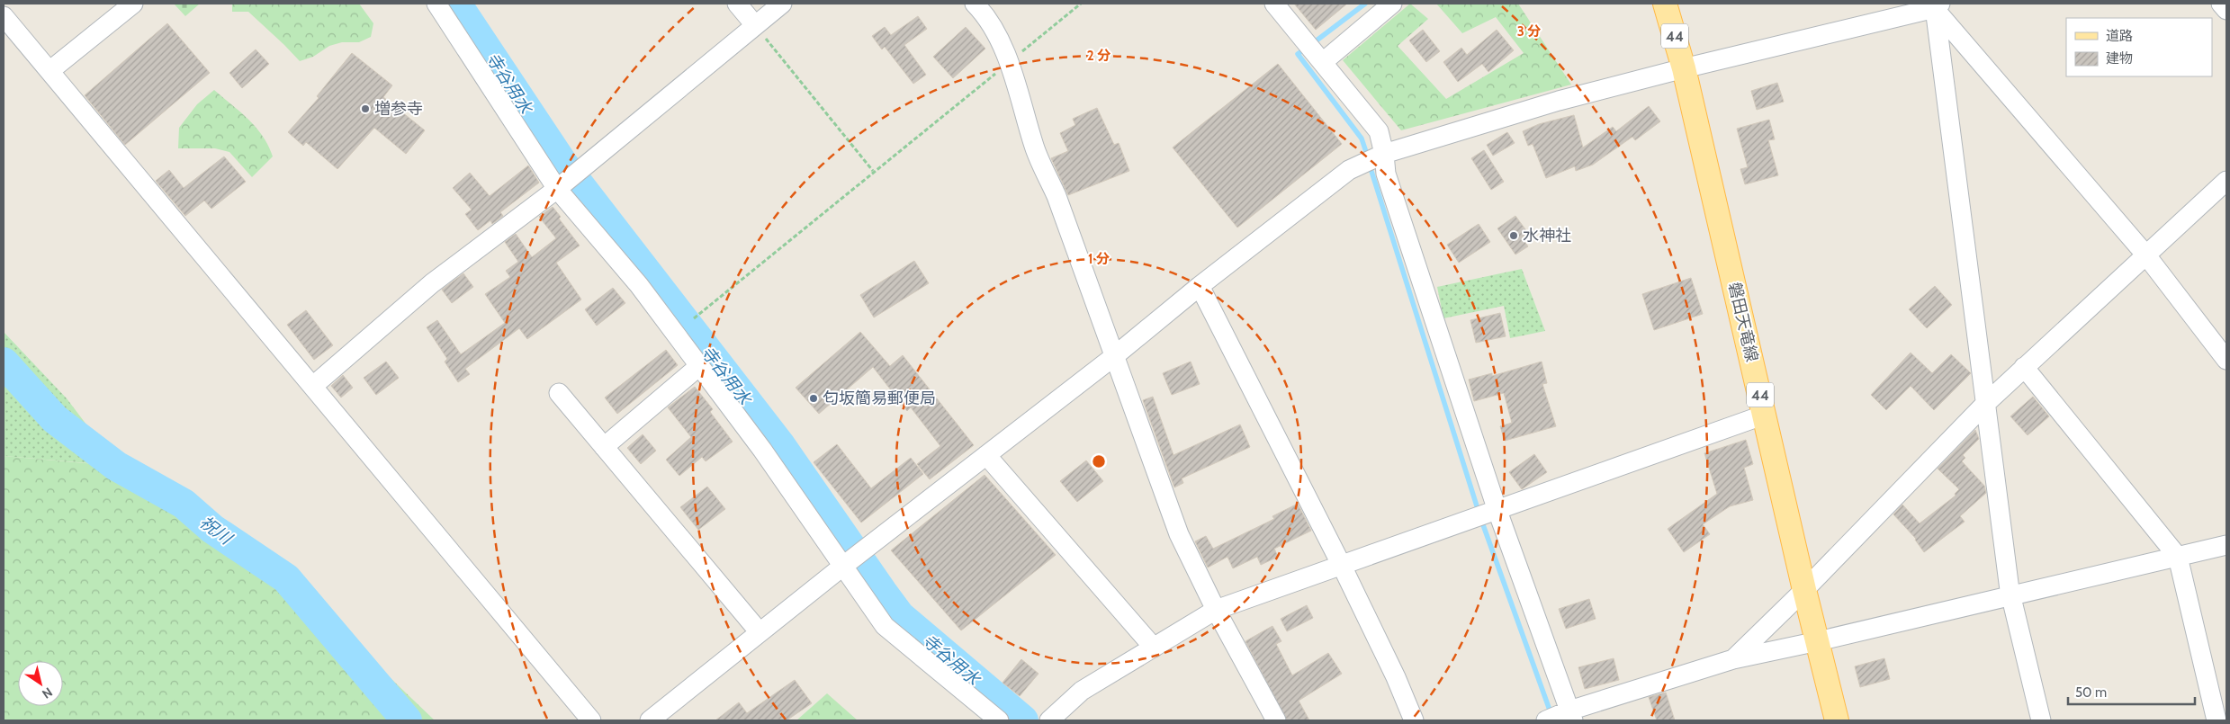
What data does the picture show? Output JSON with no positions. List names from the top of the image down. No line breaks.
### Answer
{"streets":{"main road":["44","磐田天竜線"]},"water":["寺谷用水","祝川"],"places":["増参寺","水神社","匂坂簡易郵便局"],"legend":["道路","建物"],"scale_bar":"50 m","north":"bottom right","rings":["3 分","2 分","1 分"]}
